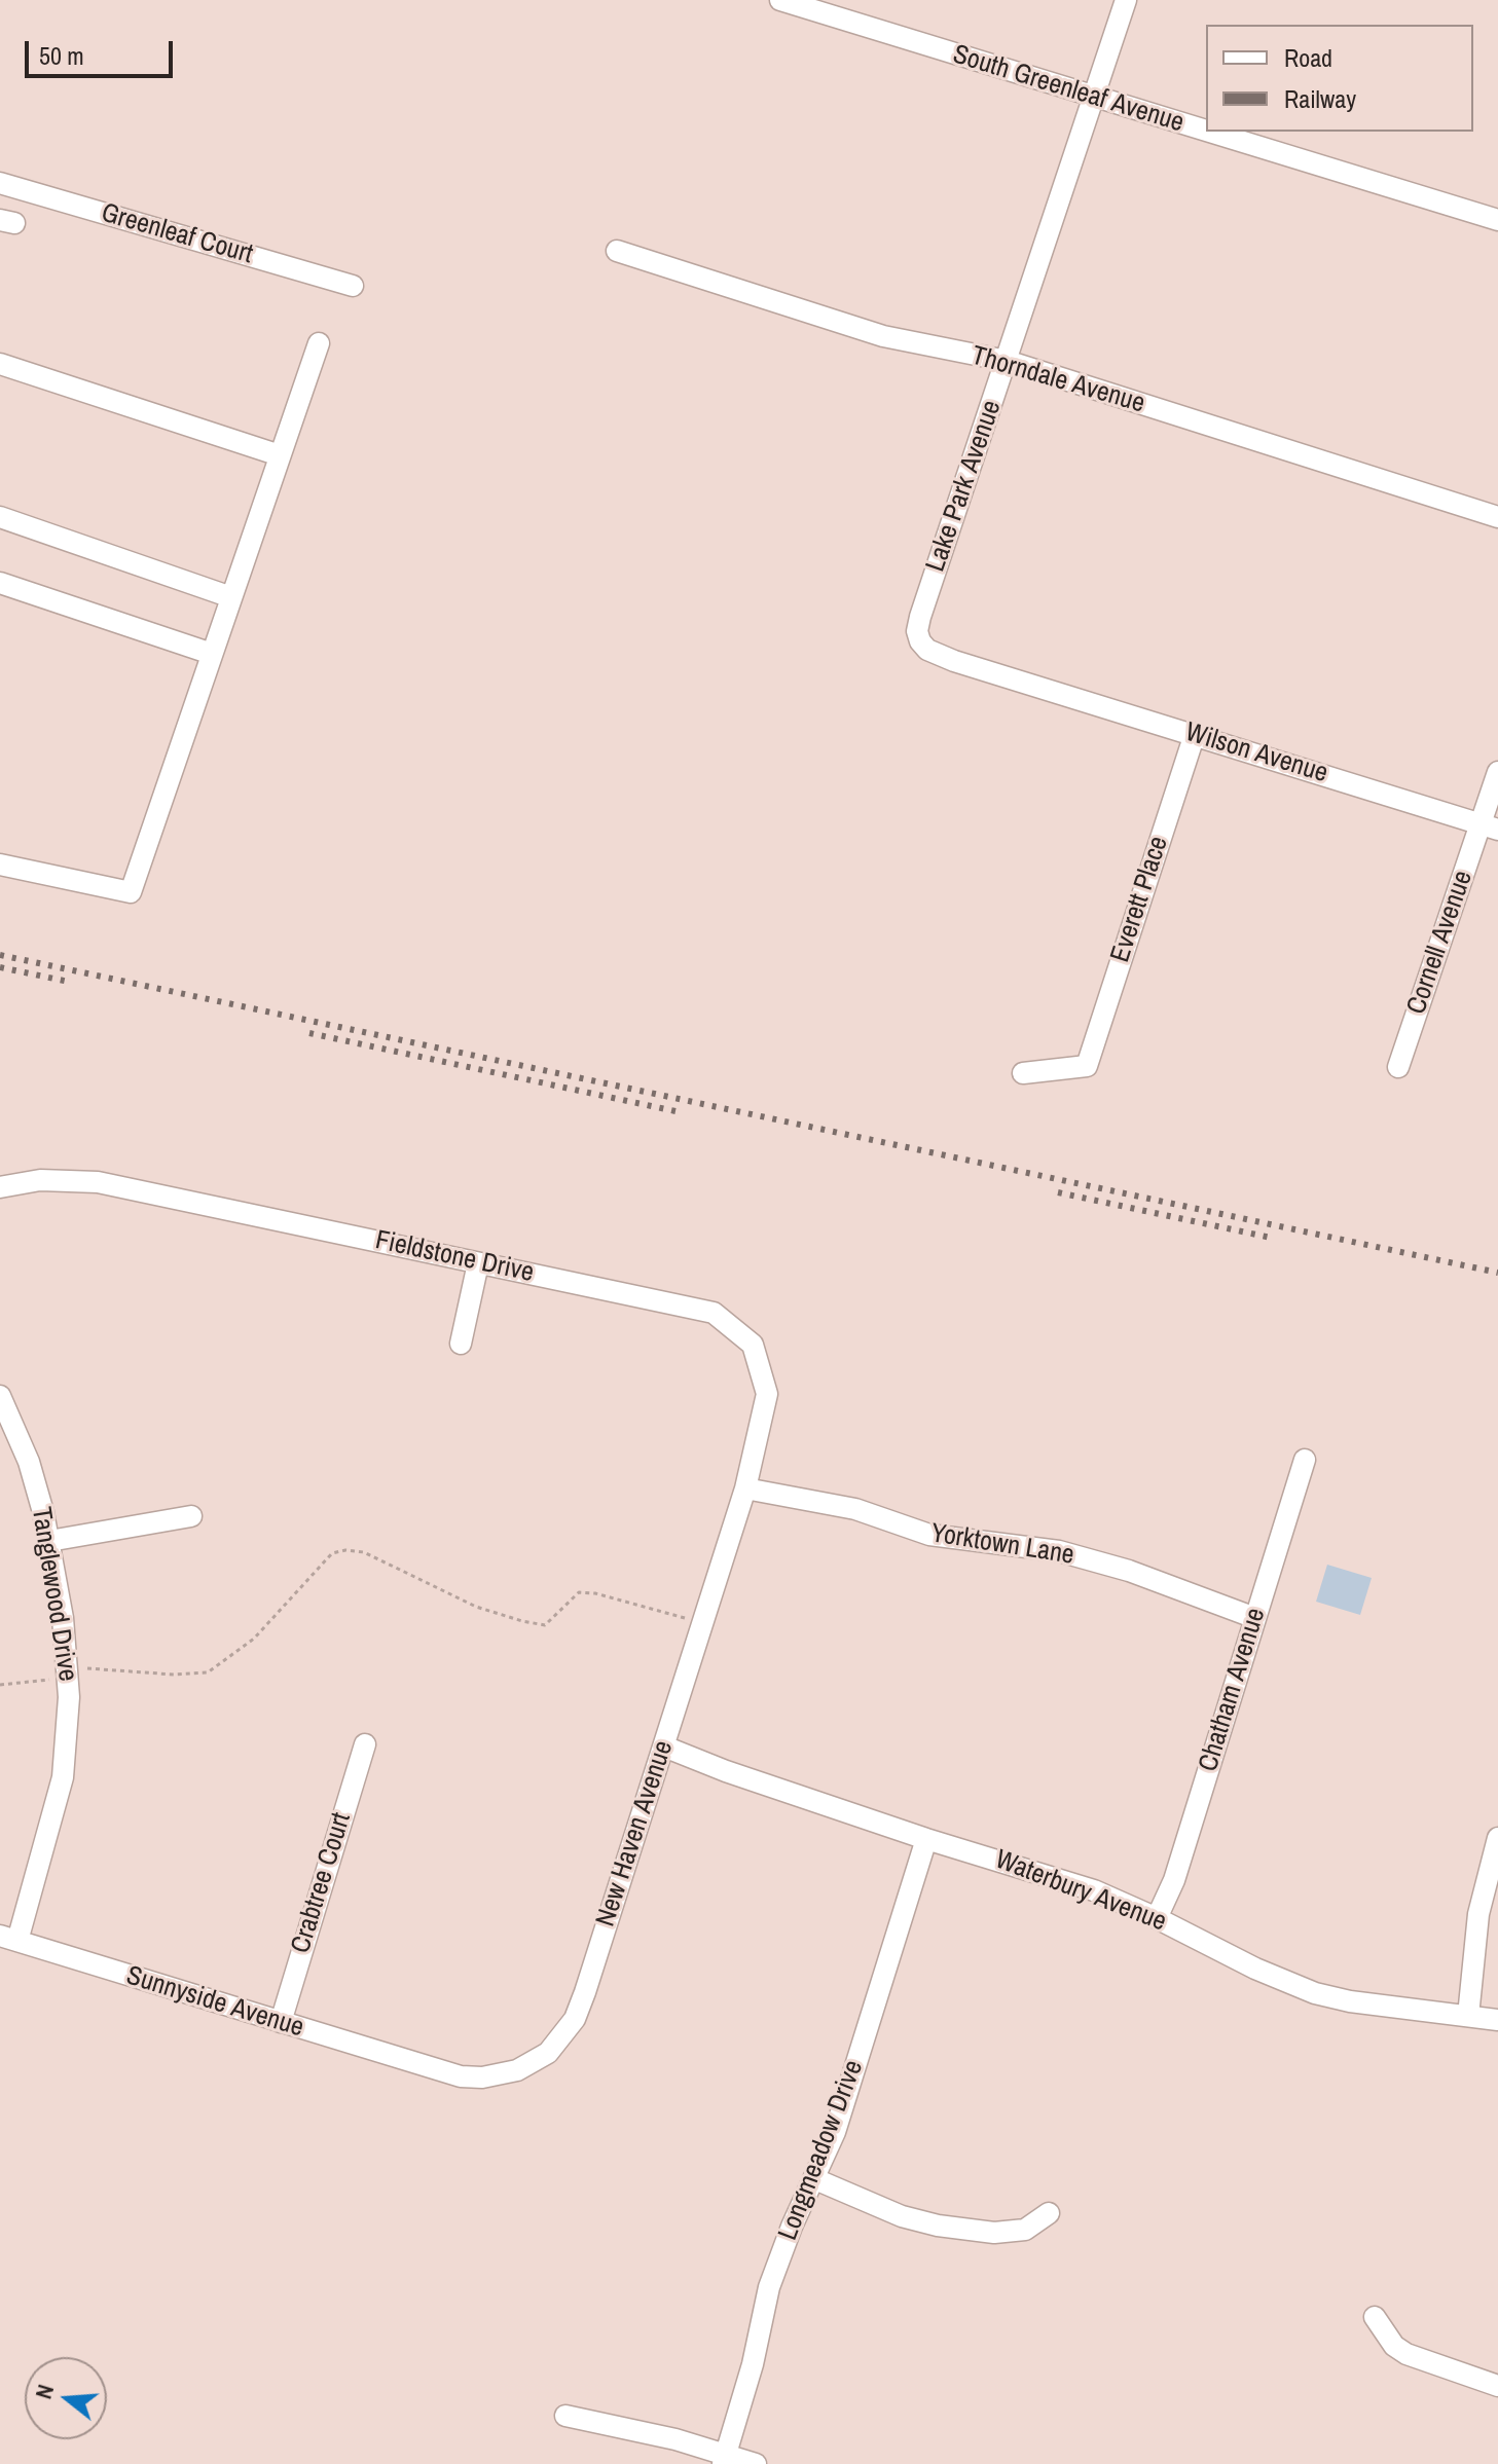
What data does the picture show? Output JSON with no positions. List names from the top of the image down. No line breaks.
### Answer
{"streets":{"street":["South Greenleaf Avenue","Greenleaf Court","Thorndale Avenue","Lake Park Avenue","Wilson Avenue","Everett Place","Cornell Avenue","Fieldstone Drive","Yorktown Lane","Tanglewood Drive","Chatham Avenue","New Haven Avenue","Crabtree Court","Waterbury Avenue","Sunnyside Avenue","Longmeadow Drive"]},"crossings":[["South Greenleaf Avenue","Lake Park Avenue"],["Thorndale Avenue","Lake Park Avenue"],["Lake Park Avenue","Wilson Avenue"],["Wilson Avenue","Everett Place"],["Wilson Avenue","Cornell Avenue"],["Fieldstone Drive","Yorktown Lane"],["Fieldstone Drive","New Haven Avenue"],["Yorktown Lane","Chatham Avenue"],["Yorktown Lane","New Haven Avenue"],["Tanglewood Drive","Sunnyside Avenue"],["Chatham Avenue","Waterbury Avenue"],["New Haven Avenue","Waterbury Avenue"],["New Haven Avenue","Sunnyside Avenue"],["Crabtree Court","Sunnyside Avenue"],["Waterbury Avenue","Longmeadow Drive"]],"legend":["Road","Railway"],"scale_bar":"50 m","north":"left"}
